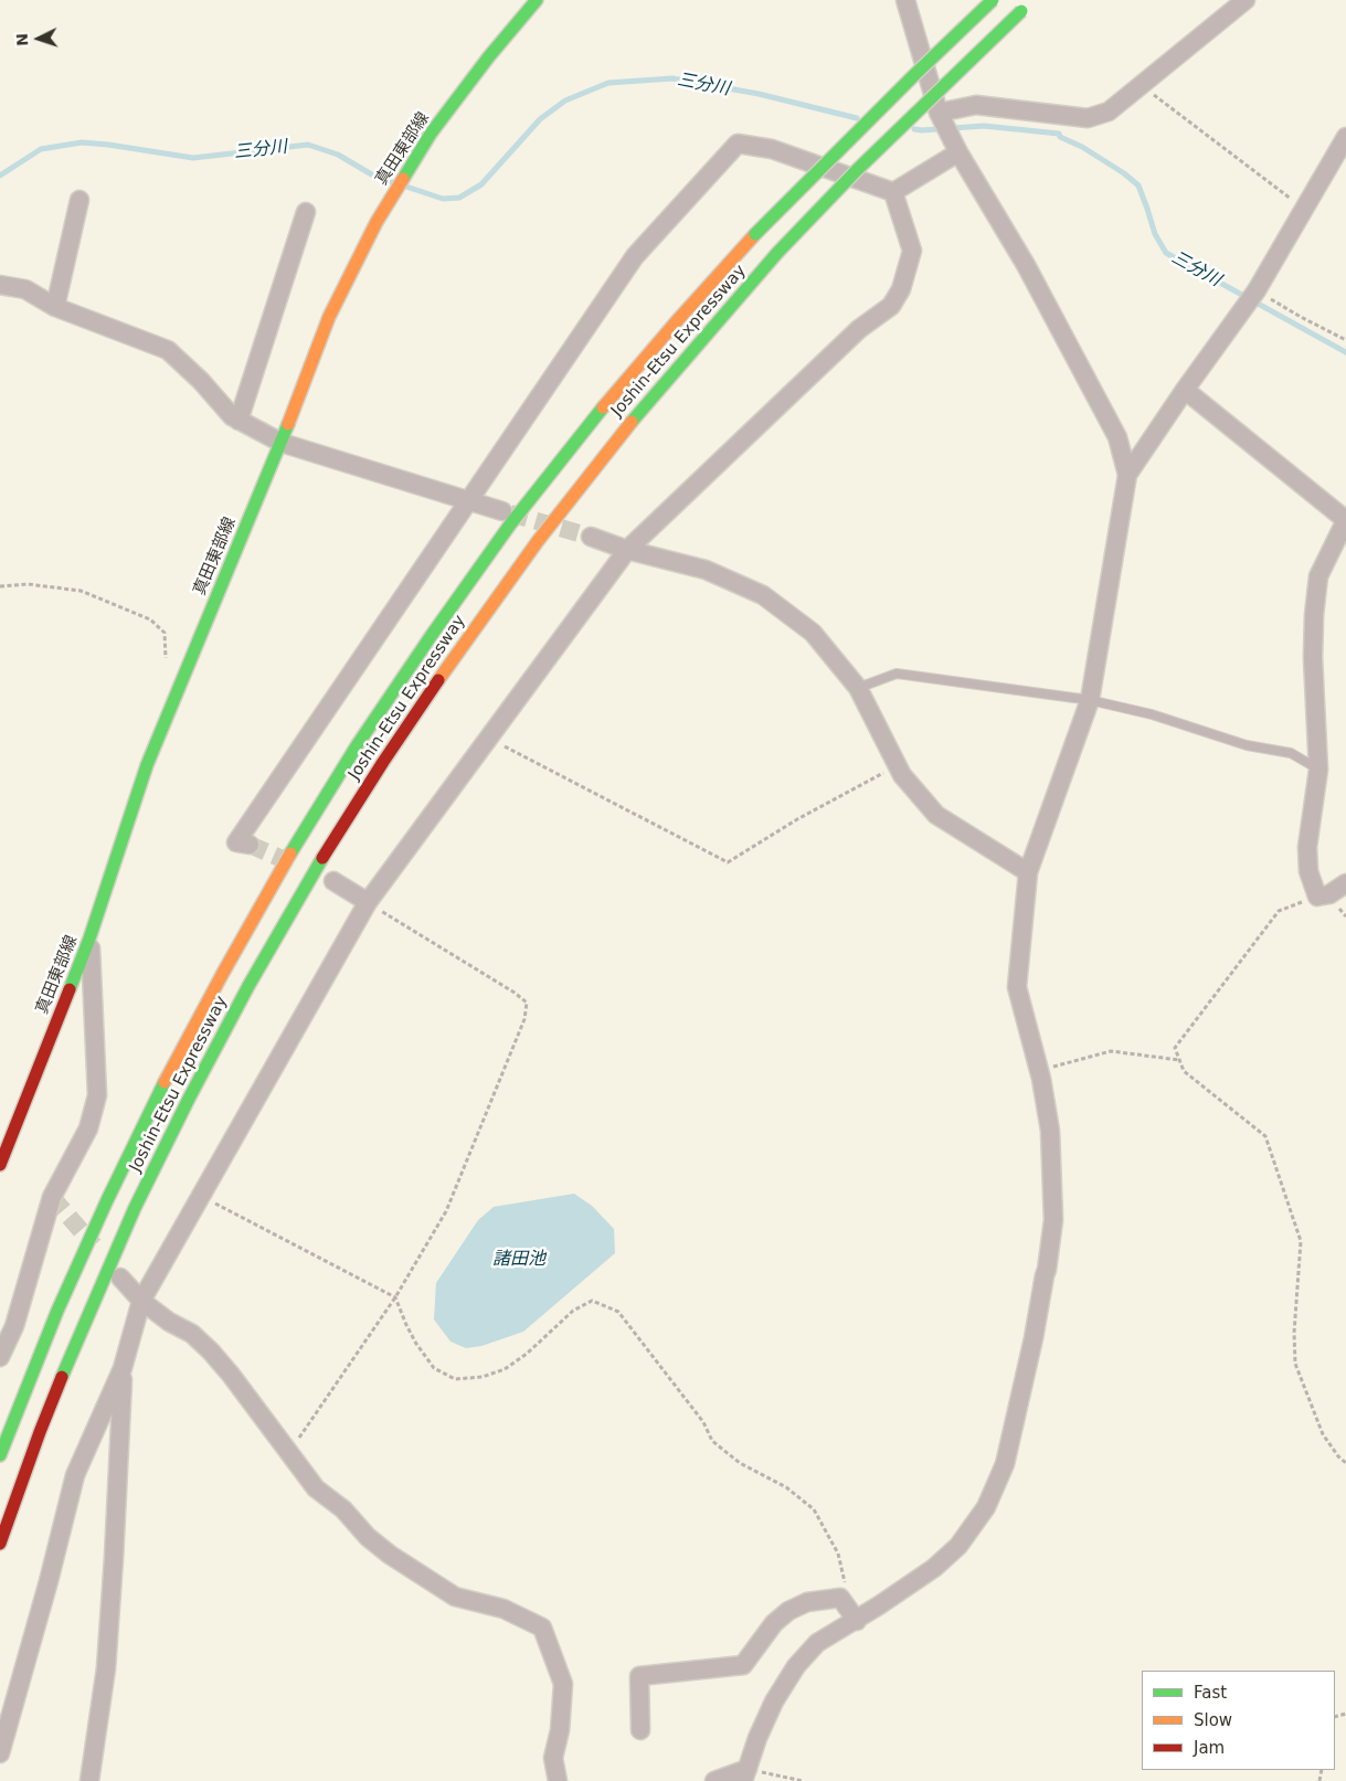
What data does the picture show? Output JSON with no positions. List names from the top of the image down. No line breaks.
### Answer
{"streets":{"main road":["真田東部線","Joshin-Etsu Expressway"]},"water":["三分川","諸田池"],"legend":["Fast","Slow","Jam"],"north":"left"}
